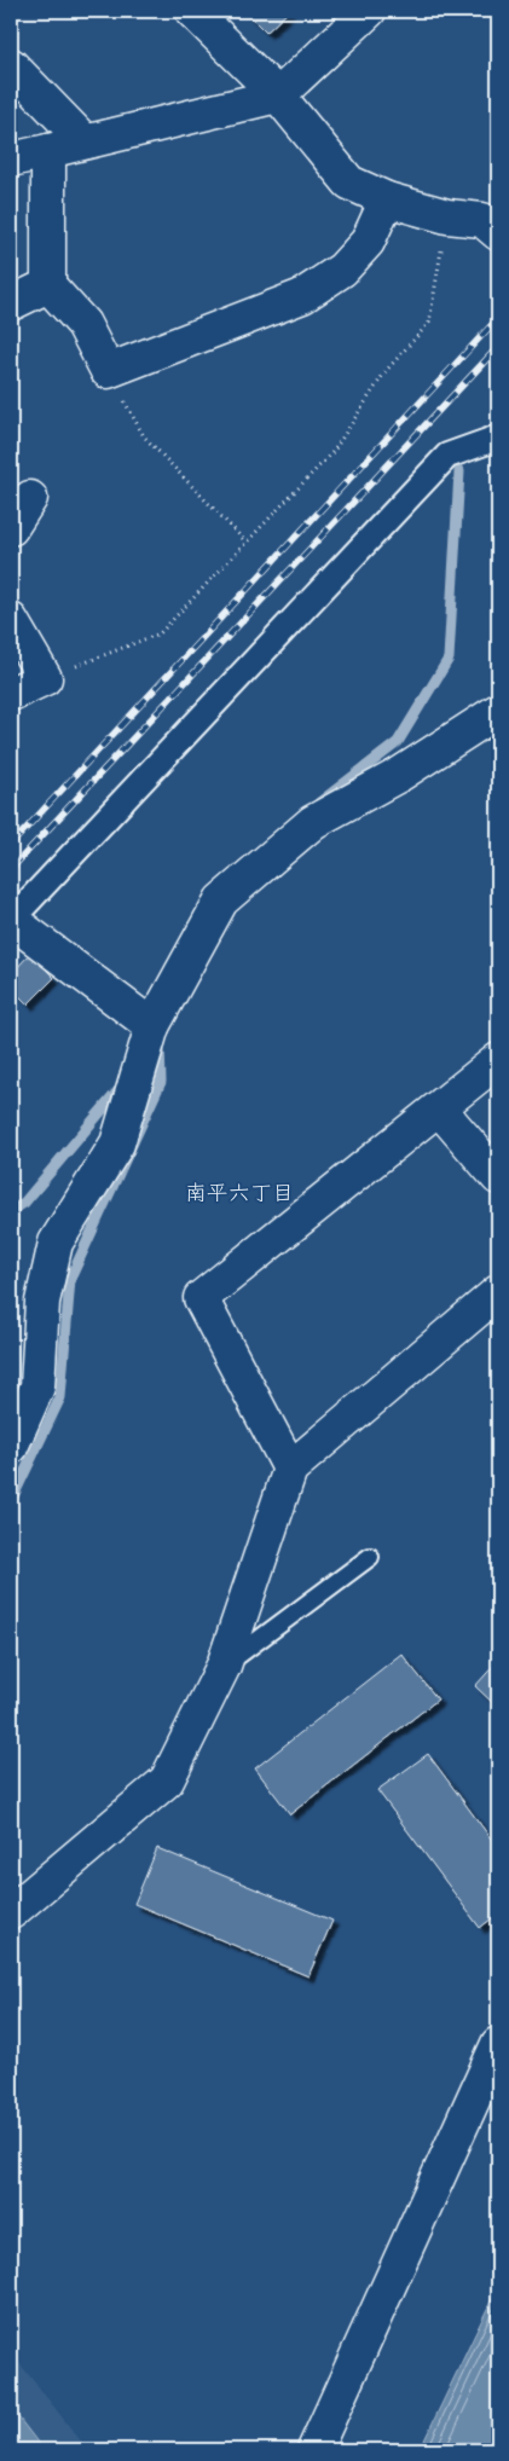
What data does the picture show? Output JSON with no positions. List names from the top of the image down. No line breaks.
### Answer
{"districts":["南平六丁目"]}
